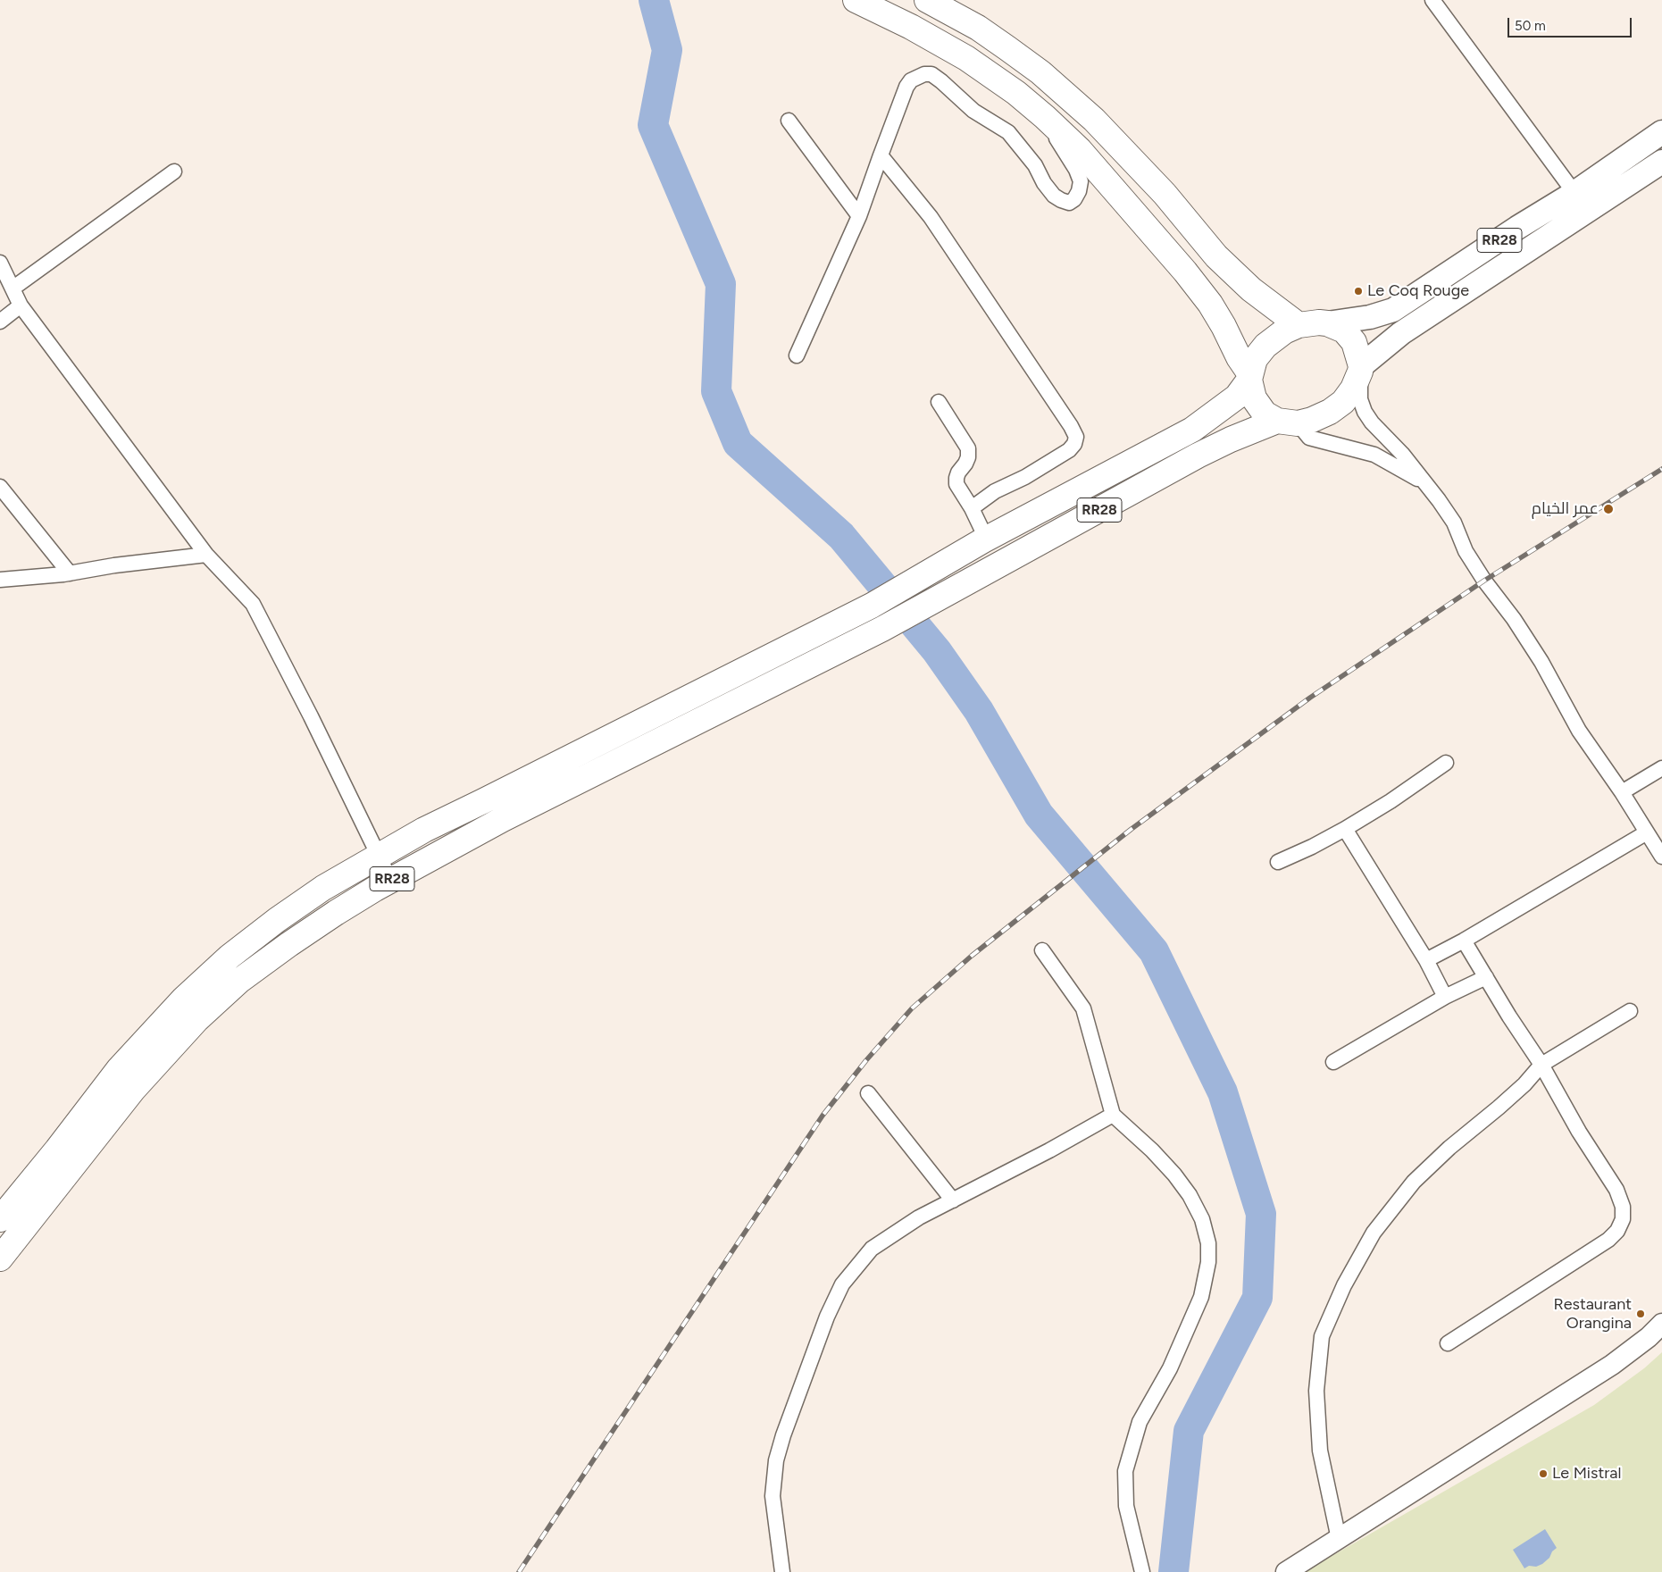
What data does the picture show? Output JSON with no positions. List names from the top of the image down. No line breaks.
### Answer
{"streets":{"highway":["RR28"]},"places":["Le Coq Rouge","عمر الخيام","Restaurant Orangina","Le Mistral"],"scale_bar":"50 m"}
